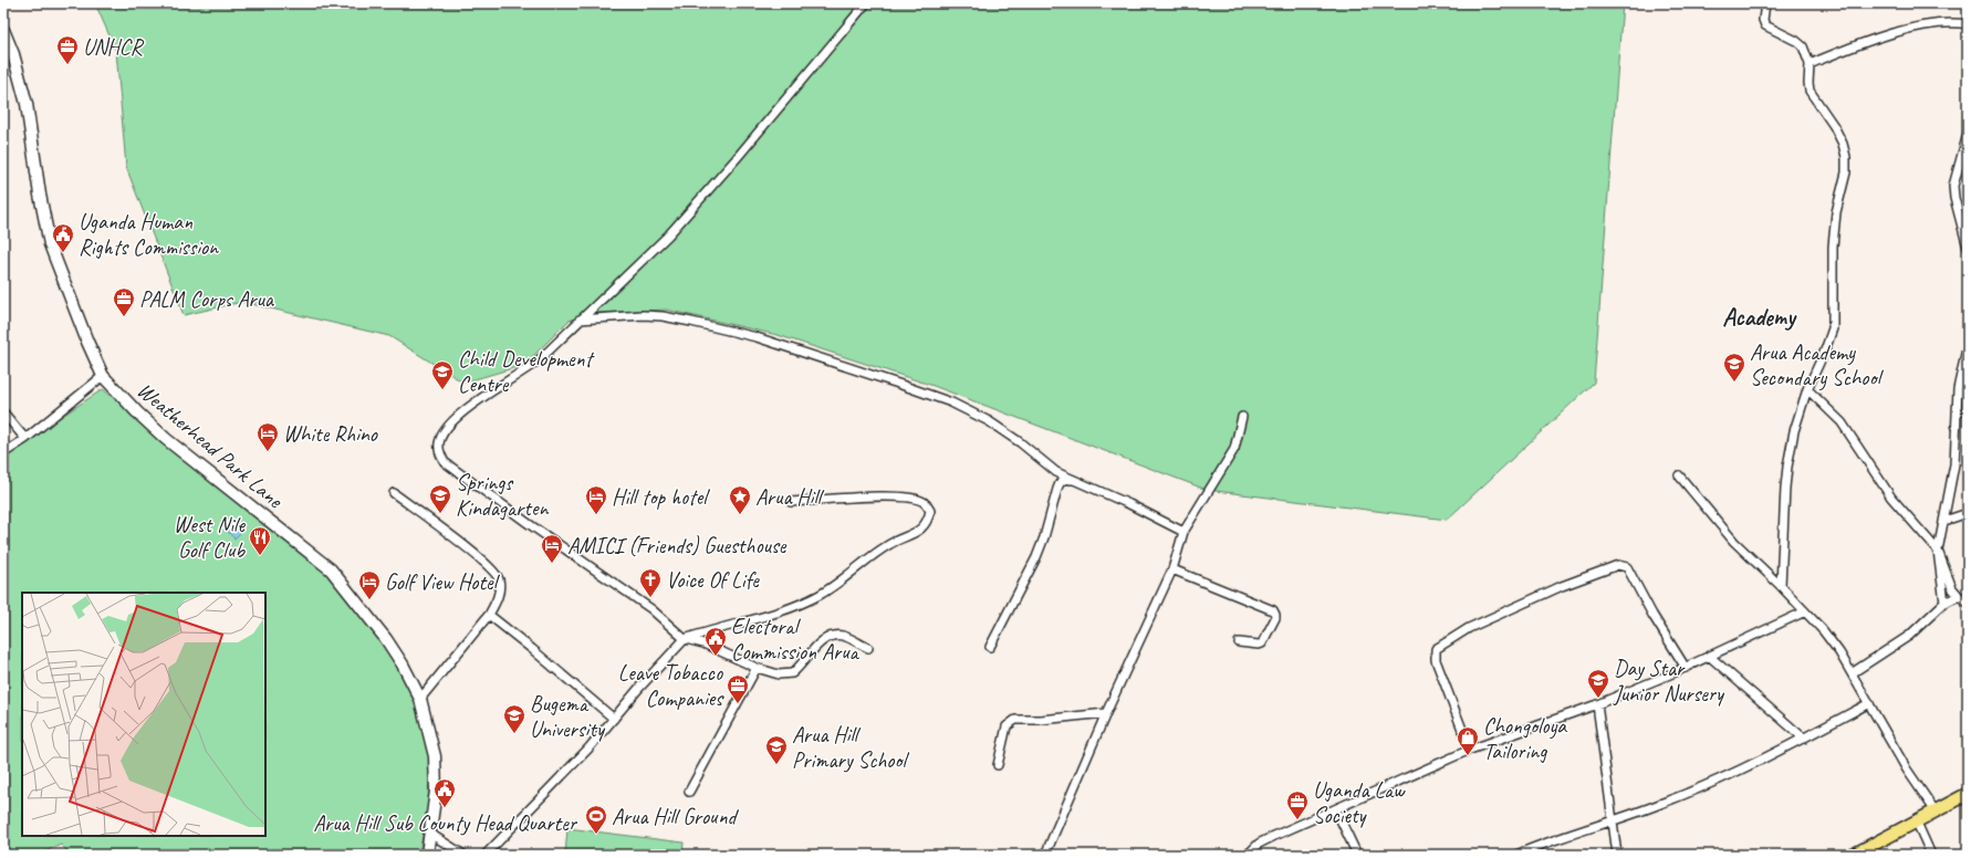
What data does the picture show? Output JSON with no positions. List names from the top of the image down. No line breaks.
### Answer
{"streets":{"main road":["Weatherhead Park Lane"]},"districts":["Academy"],"places":{"office":["UNHCR","PALM Corps Arua","Leave Tobacco Companies","Uganda Law Society"],"public building":["Uganda Human Rights Commission","Electoral Commission Arua","Arua Hill Sub County Head Quarter"],"school or university":["Arua Academy Secondary School","Child Development Centre","Springs Kindagarten","Day Star Junior Nursery","Bugema University","Arua Hill Primary School"],"hotel":["White Rhino","Hill top hotel","AMICI (Friends) Guesthouse","Golf View Hotel"],"place":["Arua Hill"],"restaurant":["West Nile Golf Club"],"church":["Voice Of Life"],"shop":["Chongoloya Tailoring"],"sports":["Arua Hill Ground"]}}
